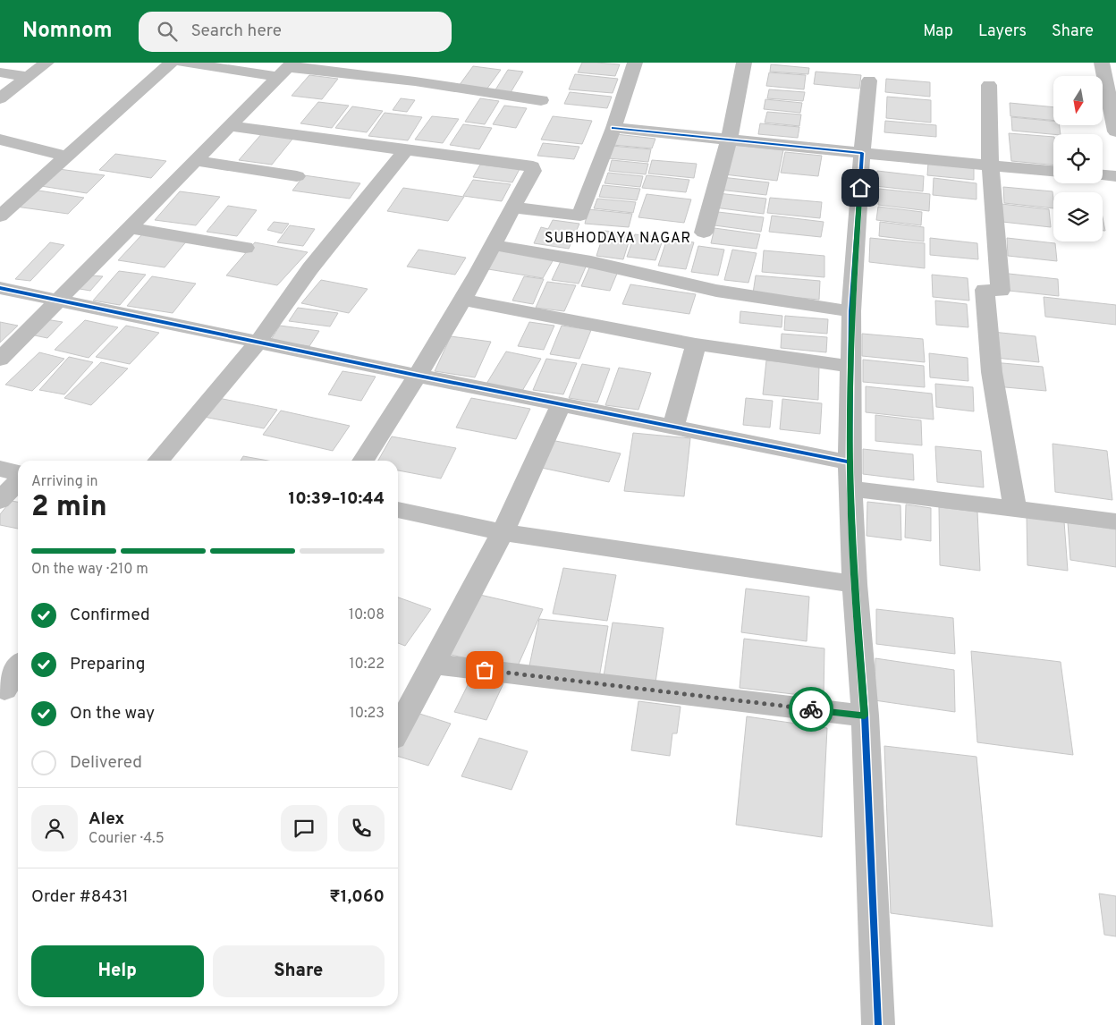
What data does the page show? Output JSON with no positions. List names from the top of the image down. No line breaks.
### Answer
{"districts":["SUBHODAYA NAGAR"],"north":"bottom","page":{"header":"Nomnom","search":"Search here","nav":["Map","Layers","Share"],"heading":["2 min","Arriving in","10:39–10:44"],"panel":["Alex","Courier · 4.5","Order #8431","₹1,060"],"bar":"On the way · 210 m","list":[["Confirmed","10:08"],["Preparing","10:22"],["On the way","10:23"],"Delivered"],"buttons":["Help","Share"]}}
